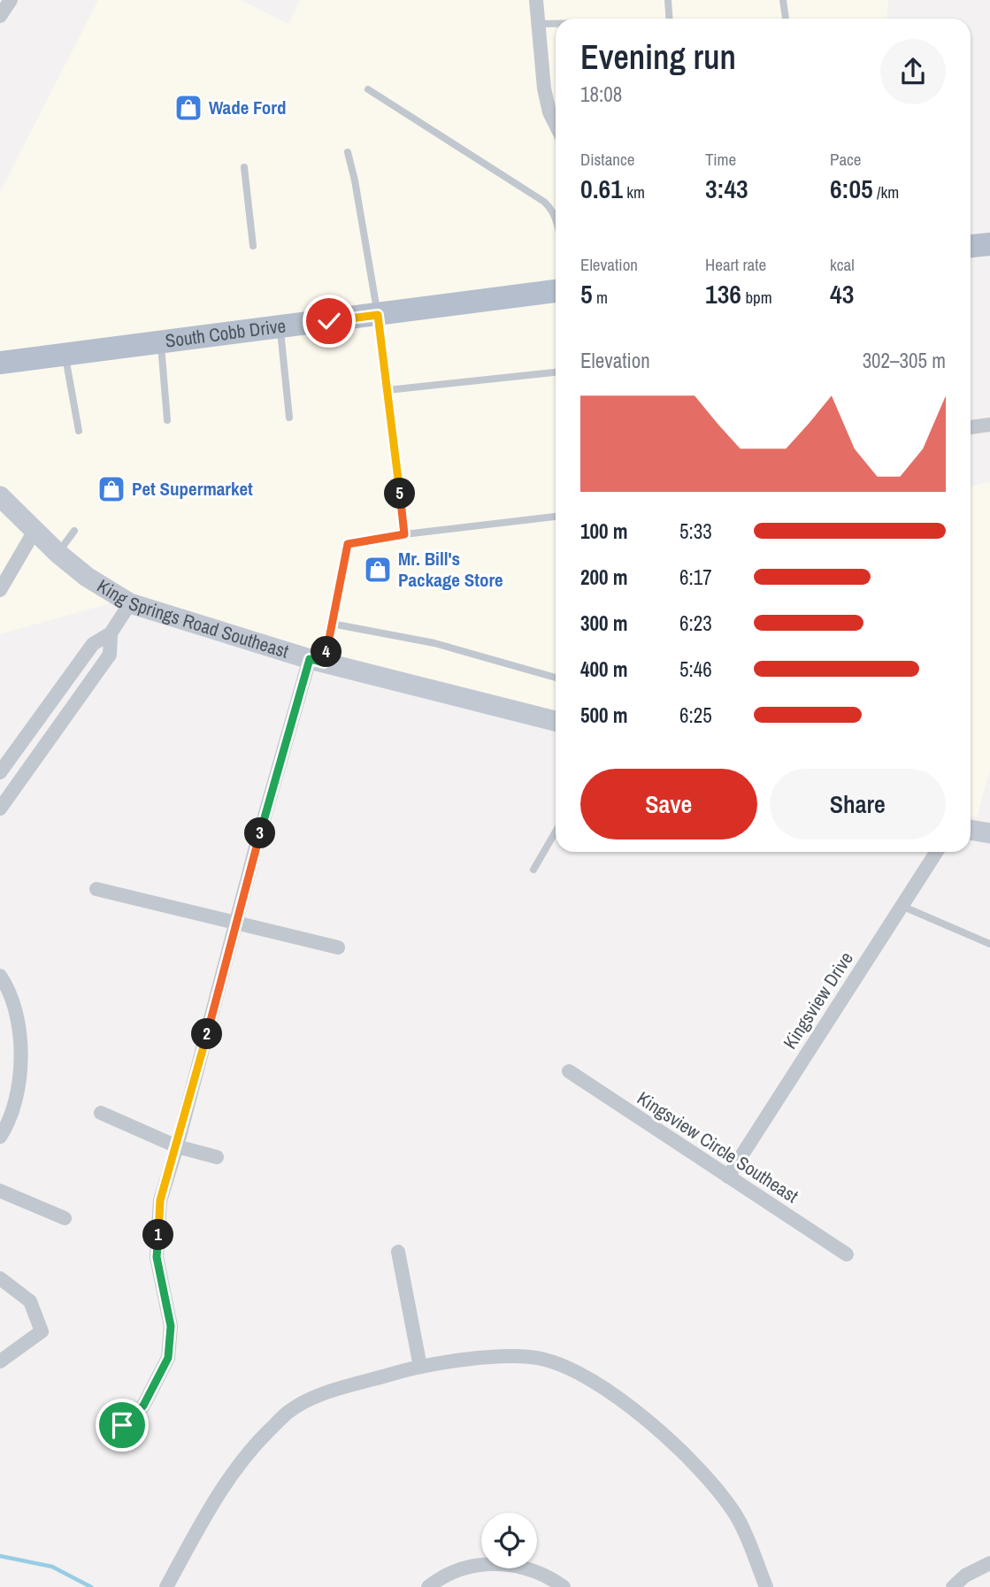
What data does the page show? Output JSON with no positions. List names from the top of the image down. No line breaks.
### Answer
{"streets":{"main road":["South Cobb Drive"],"street":["King Springs Road Southeast","Kingsview Drive","Kingsview Circle Southeast"]},"crossings":[["Kingsview Drive","Kingsview Circle Southeast"]],"places":{"shop":["Wade Ford","Pet Supermarket","Mr. Bill's Package Store"]},"page":{"heading":["Evening run","18:08"],"stats":[["Distance","0.61 km"],["Time","3:43"],["Pace","6:05 /km"],["Elevation","5 m"],["Heart rate","136 bpm"],["kcal","43"]],"chart":["Elevation","302–305 m"],"pins":["5","4","3","2","1"],"list":[{"name":"100 m","note":"5:33"},{"name":"200 m","note":"6:17"},{"name":"300 m","note":"6:23"},{"name":"400 m","note":"5:46"},{"name":"500 m","note":"6:25"}],"buttons":["Save","Share"]}}
